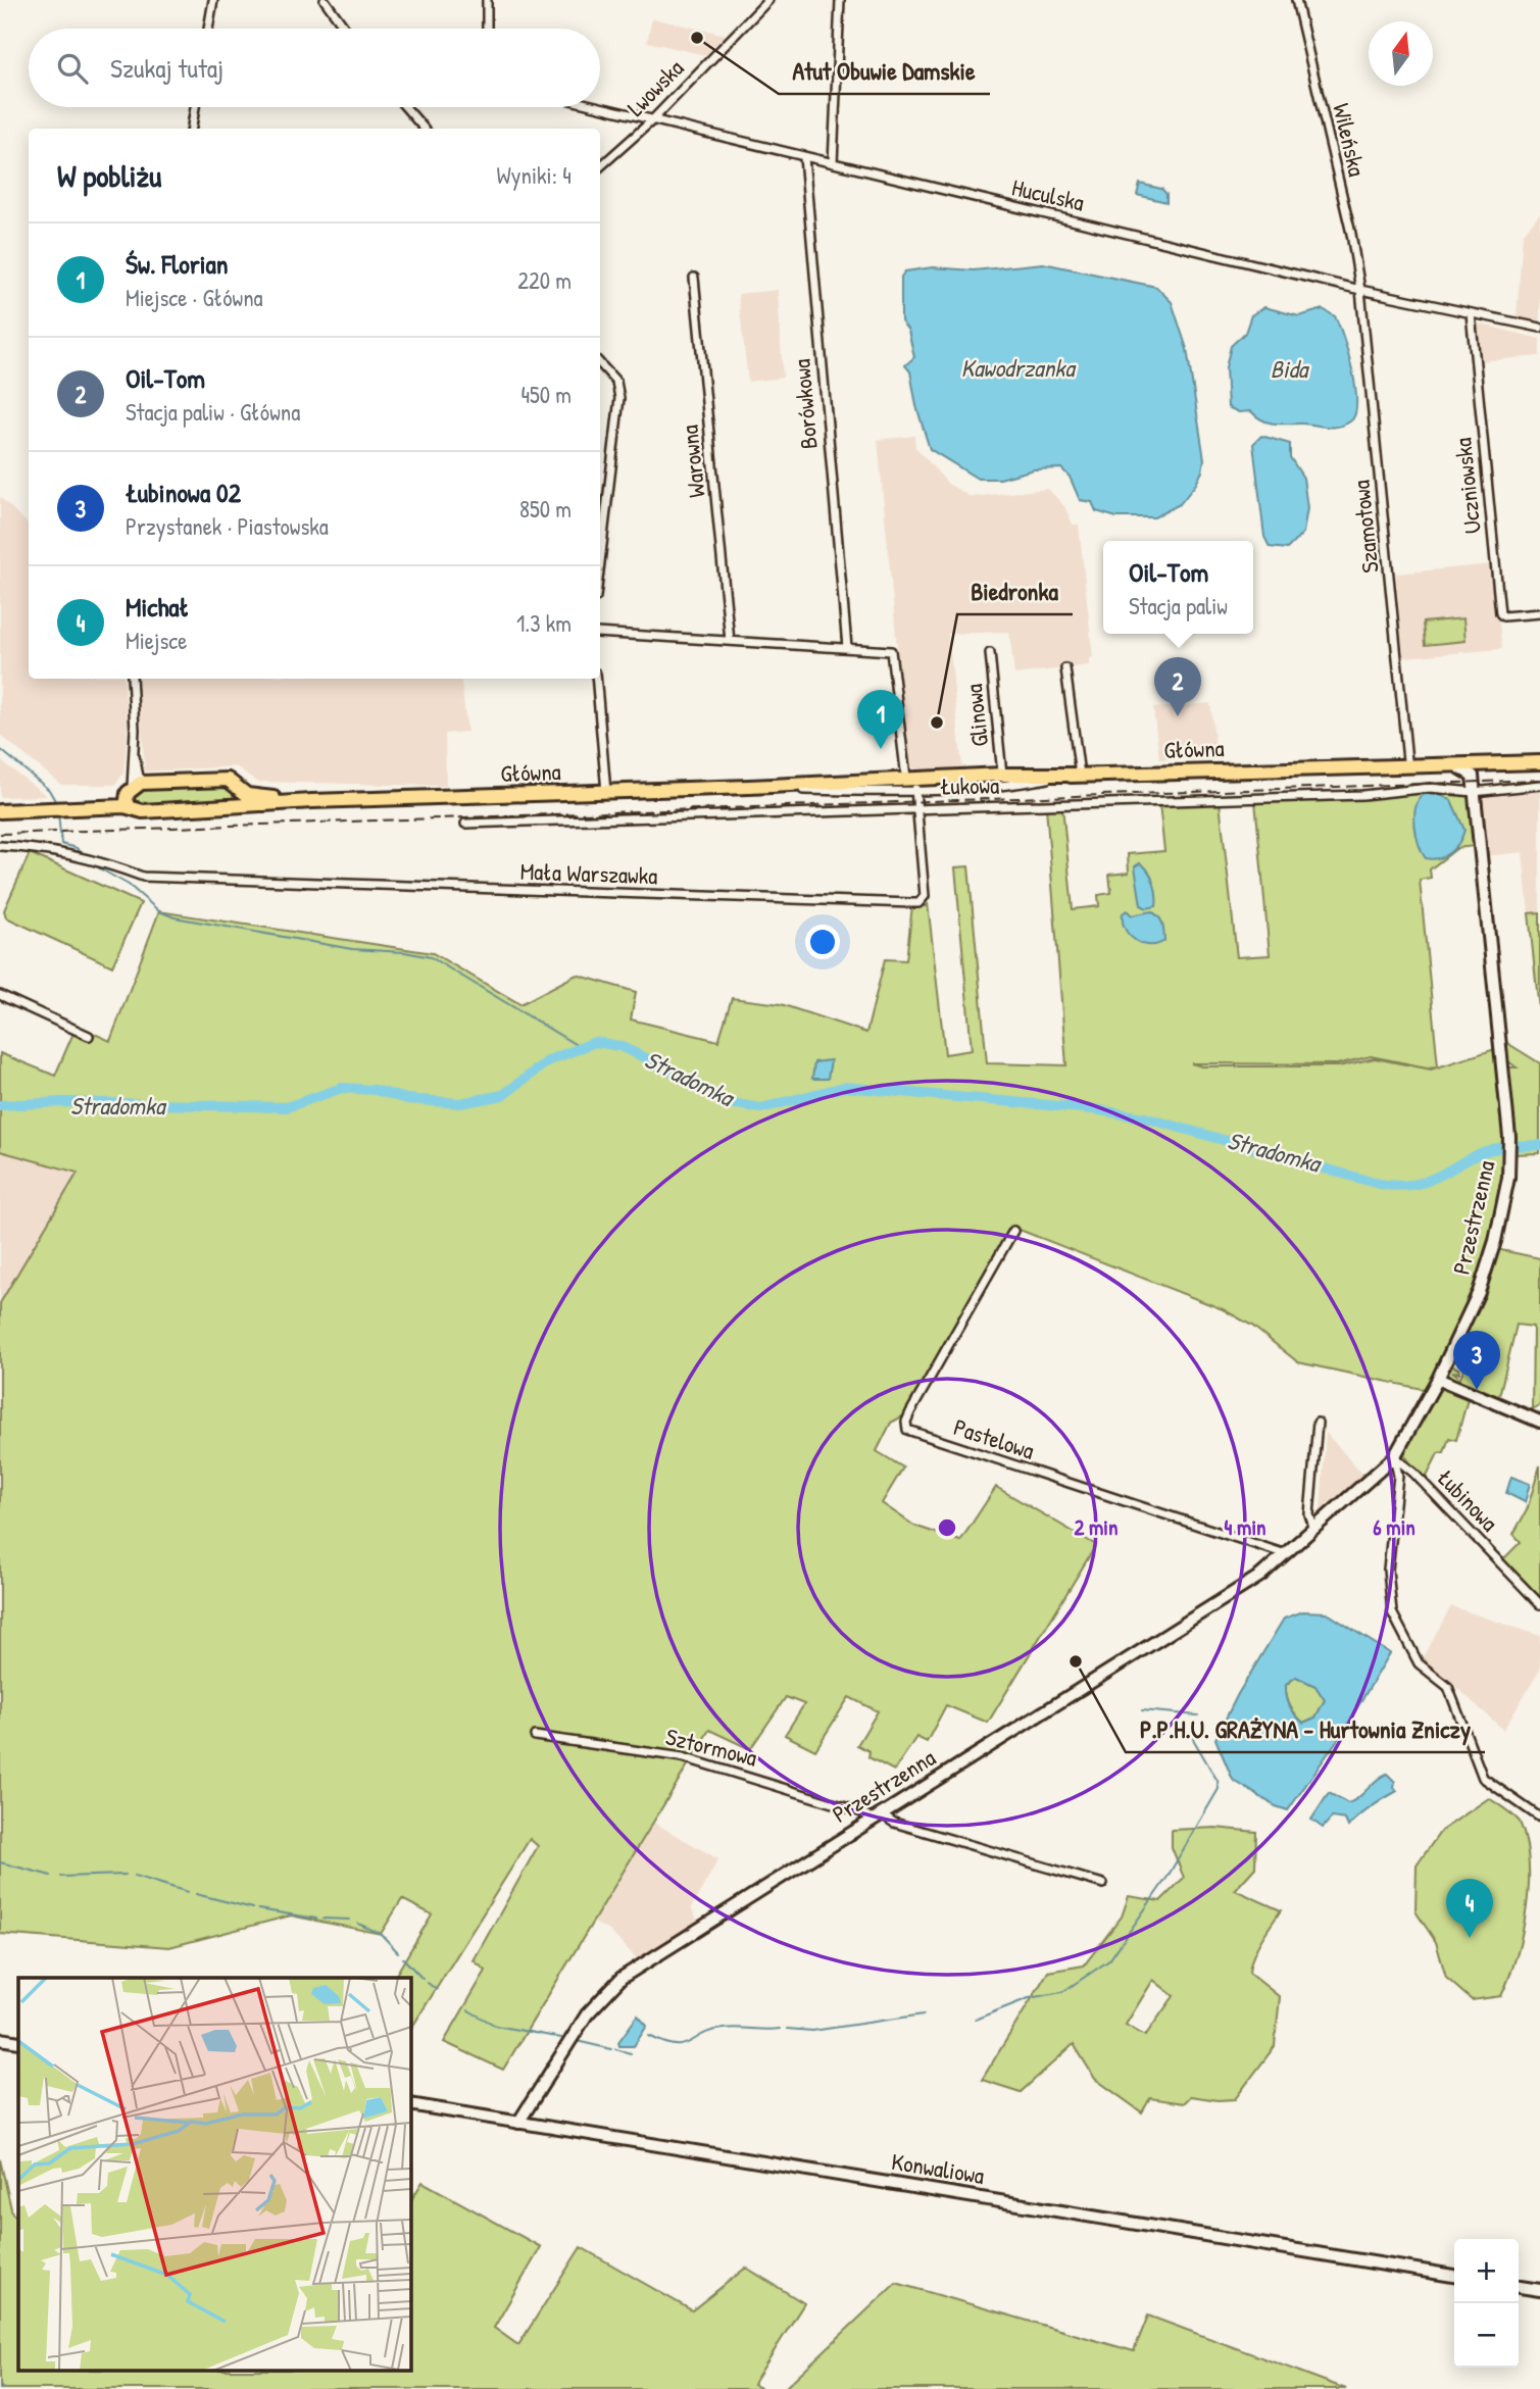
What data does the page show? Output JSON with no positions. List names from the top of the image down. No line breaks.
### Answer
{"streets":{"main road":["Główna"],"street":["Lwowska","Wileńska","Huculska","Borówkowa","Warowna","Uczniowska","Szamotowa","Glinowa","Łukowa","Mała Warszawka","Przestrzenna","Pastelowa","Łubinowa","Sztormowa","Konwaliowa"]},"crossings":[["Lwowska","Huculska"],["Wileńska","Huculska"],["Wileńska","Szamotowa"],["Huculska","Borówkowa"],["Huculska","Uczniowska"],["Huculska","Szamotowa"],["Szamotowa","Główna"],["Glinowa","Główna"],["Główna","Mała Warszawka"],["Łukowa","Mała Warszawka"],["Łukowa","Przestrzenna"],["Przestrzenna","Pastelowa"],["Przestrzenna","Łubinowa"],["Przestrzenna","Sztormowa"],["Przestrzenna","Konwaliowa"]],"water":["Kawodrzanka","Bida","Stradomka"],"places":["Atut Obuwie Damskie","Biedronka","P.P.H.U. GRAŻYNA - Hurtownia Zniczy"],"north":"top","page":{"search":"Szukaj tutaj","heading":["W pobliżu","Wyniki: 4"],"list":[{"mark":"1","name":"Św. Florian","note":"Miejsce · Główna","value":"220 m"},{"mark":"2","name":"Oil-Tom","note":"Stacja paliw · Główna","value":"450 m"},{"mark":"3","name":"Łubinowa 02","note":"Przystanek · Piastowska","value":"850 m"},{"mark":"4","name":"Michał","note":"Miejsce","value":"1.3 km"}],"popup":["Oil-Tom","Stacja paliw"],"pins":["2","1","3","4"],"map_buttons":["+","−"]},"rings":["2 min","4 min","6 min"]}
